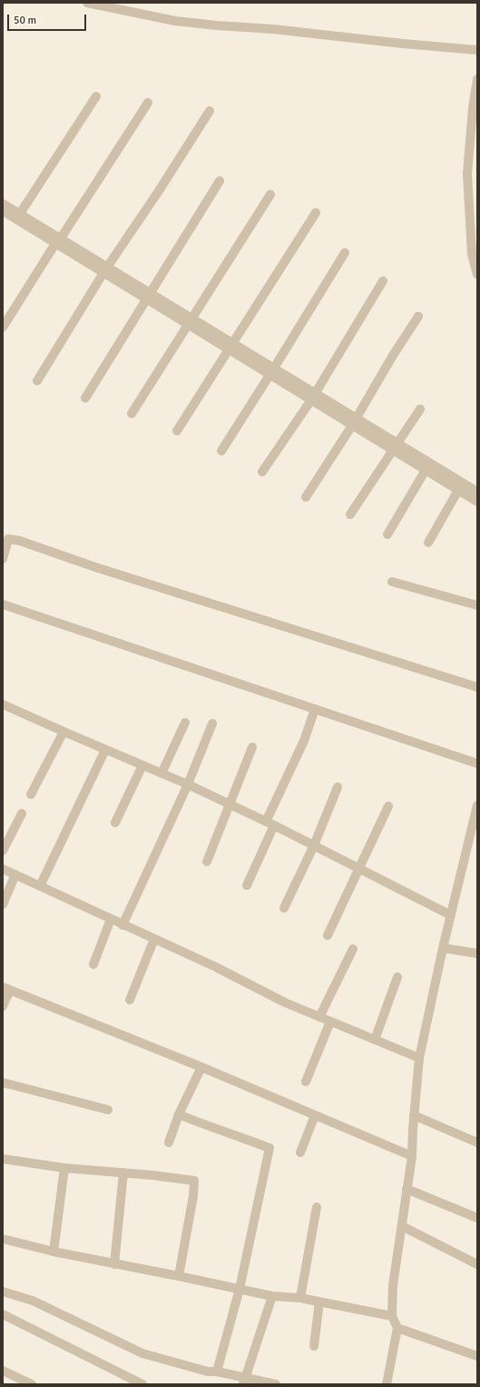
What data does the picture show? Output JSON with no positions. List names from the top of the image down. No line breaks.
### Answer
{"scale_bar":"50 m"}
